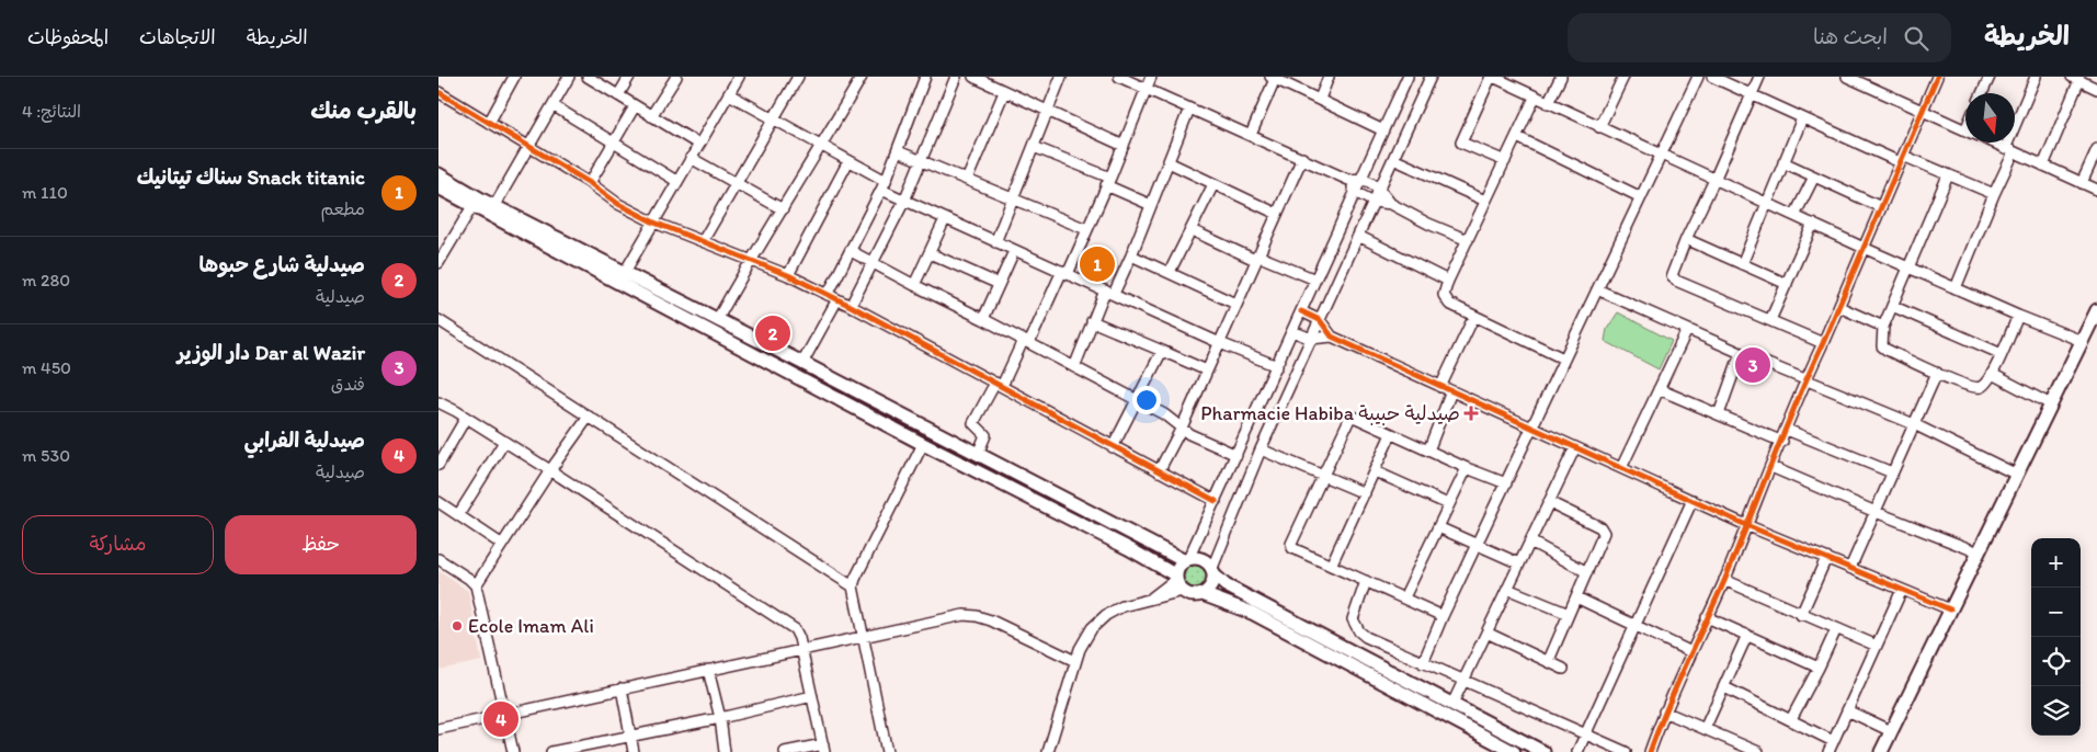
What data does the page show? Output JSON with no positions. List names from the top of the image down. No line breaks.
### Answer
{"places":{"health":["Pharmacie Habiba صيدلية حبيبة"],"other":["Ecole Imam Ali"]},"north":"bottom","page":{"header":"الخريطة","search":"ابحث هنا","nav":["الخريطة","الاتجاهات","المحفوظات"],"heading":["بالقرب منك","النتائج: 4"],"list":[{"mark":"1","name":"Snack titanic سناك تيتانيك","note":"مطعم","value":"110 m"},{"mark":"2","name":"صيدلية شارع حبوها","note":"صيدلية","value":"280 m"},{"mark":"3","name":"Dar al Wazir دار الوزير","note":"فندق","value":"450 m"},{"mark":"4","name":"صيدلية الفرابي","note":"صيدلية","value":"530 m"}],"pins":["1","2","3","4"],"buttons":["حفظ","مشاركة"],"map_buttons":["+","−"]}}
